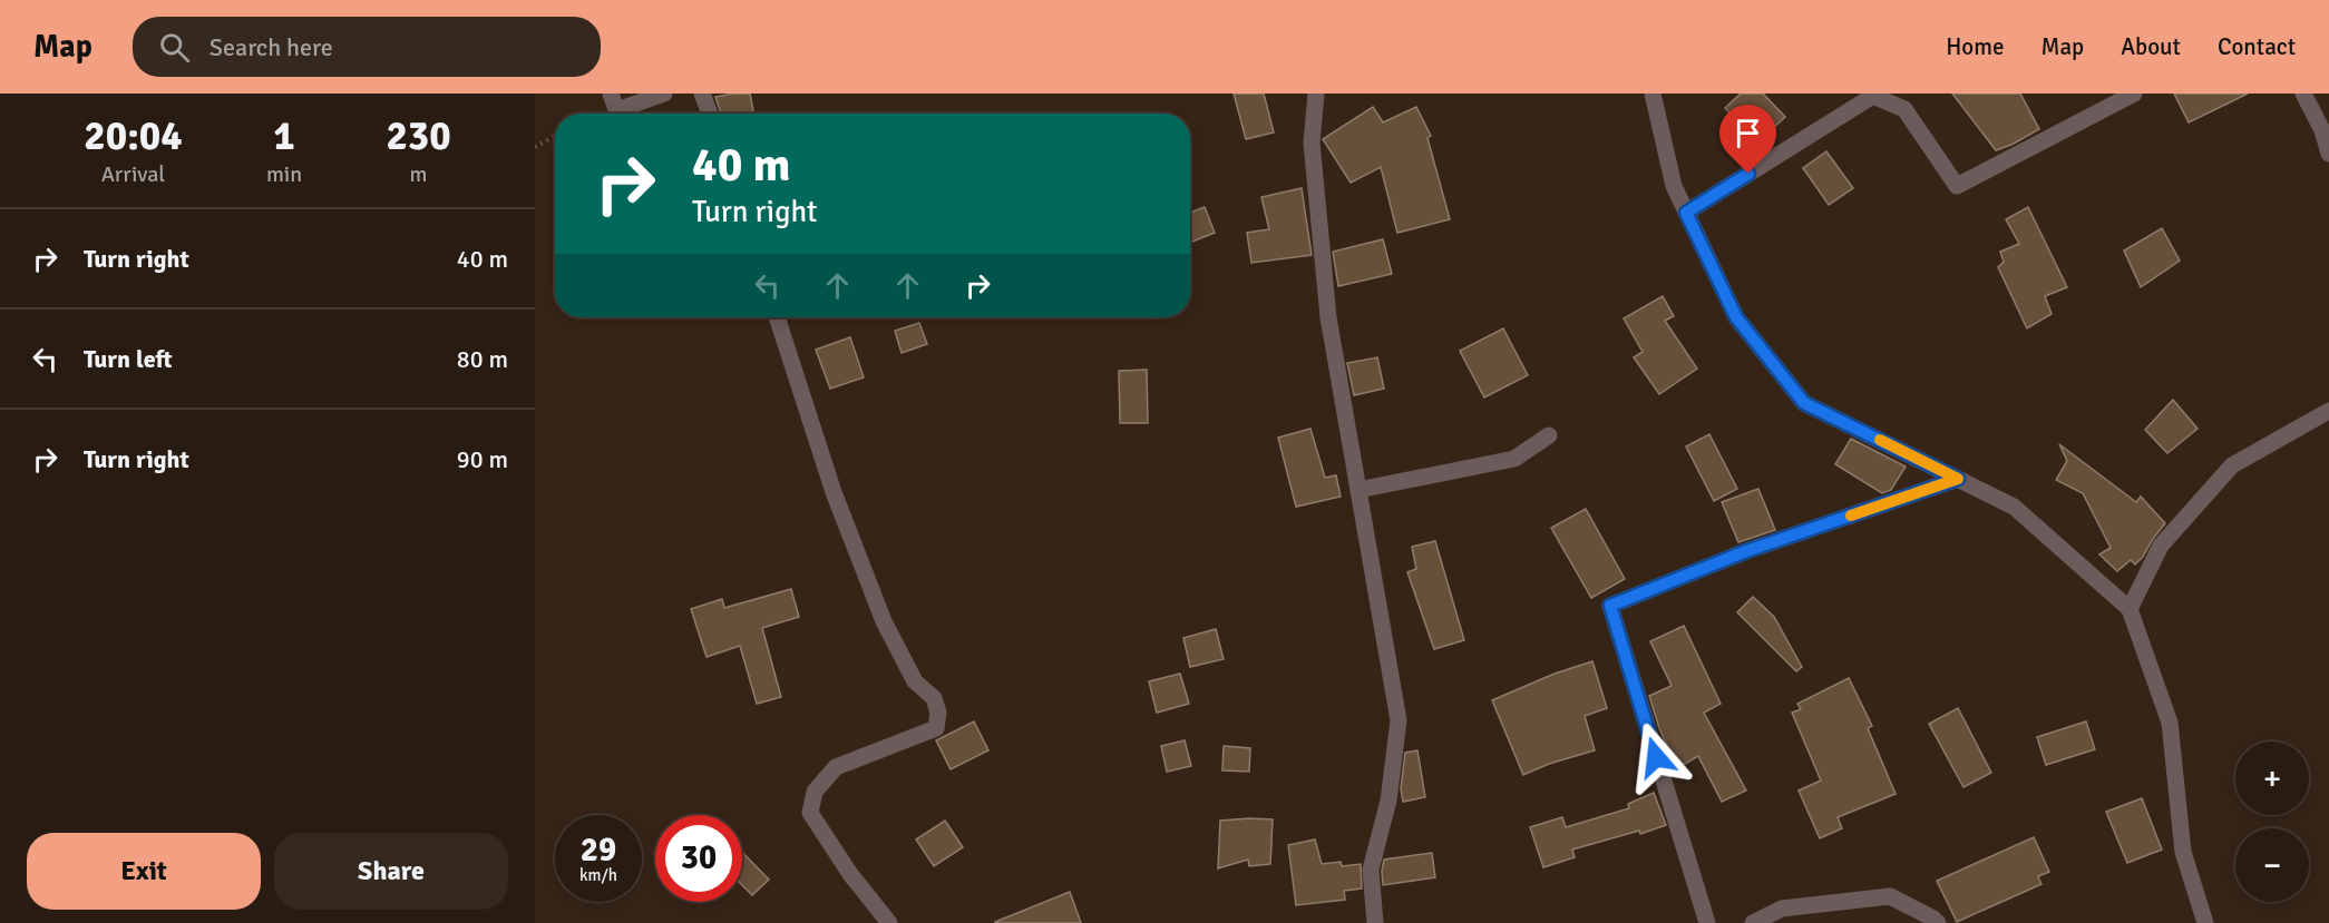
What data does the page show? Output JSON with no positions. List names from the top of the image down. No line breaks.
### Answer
{"page":{"header":"Map","search":"Search here","nav":["Home","Map","About","Contact"],"eta":["20:04","Arrival","1","min","230","m"],"turn":["40 m","Turn right"],"list":[{"name":"Turn right","value":"40 m"},{"name":"Turn left","value":"80 m"},{"name":"Turn right","value":"90 m"}],"map_buttons":["+","−"],"speed":"29 km/h","limit":"30","buttons":["Exit","Share"]}}
